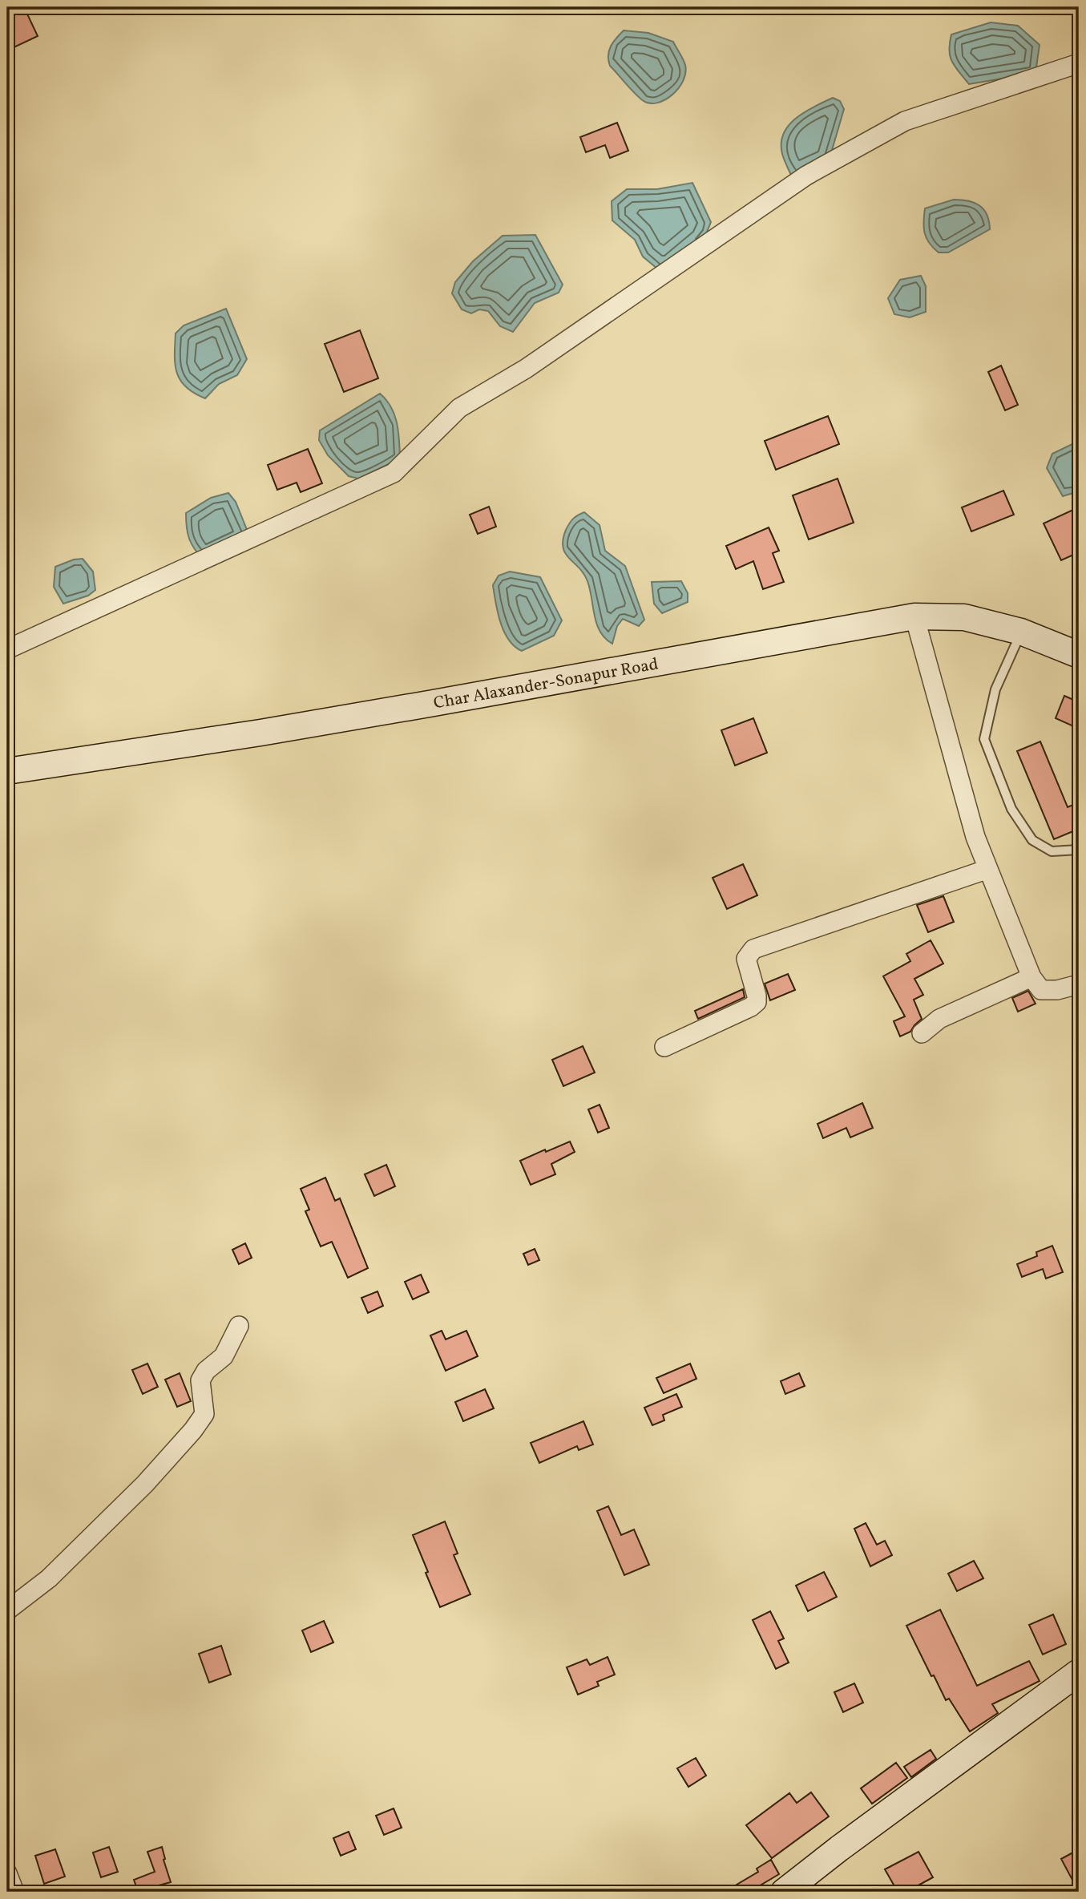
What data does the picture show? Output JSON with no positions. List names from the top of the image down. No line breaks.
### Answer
{"streets":{"main road":["Char Alaxander-Sonapur Road"]}}
